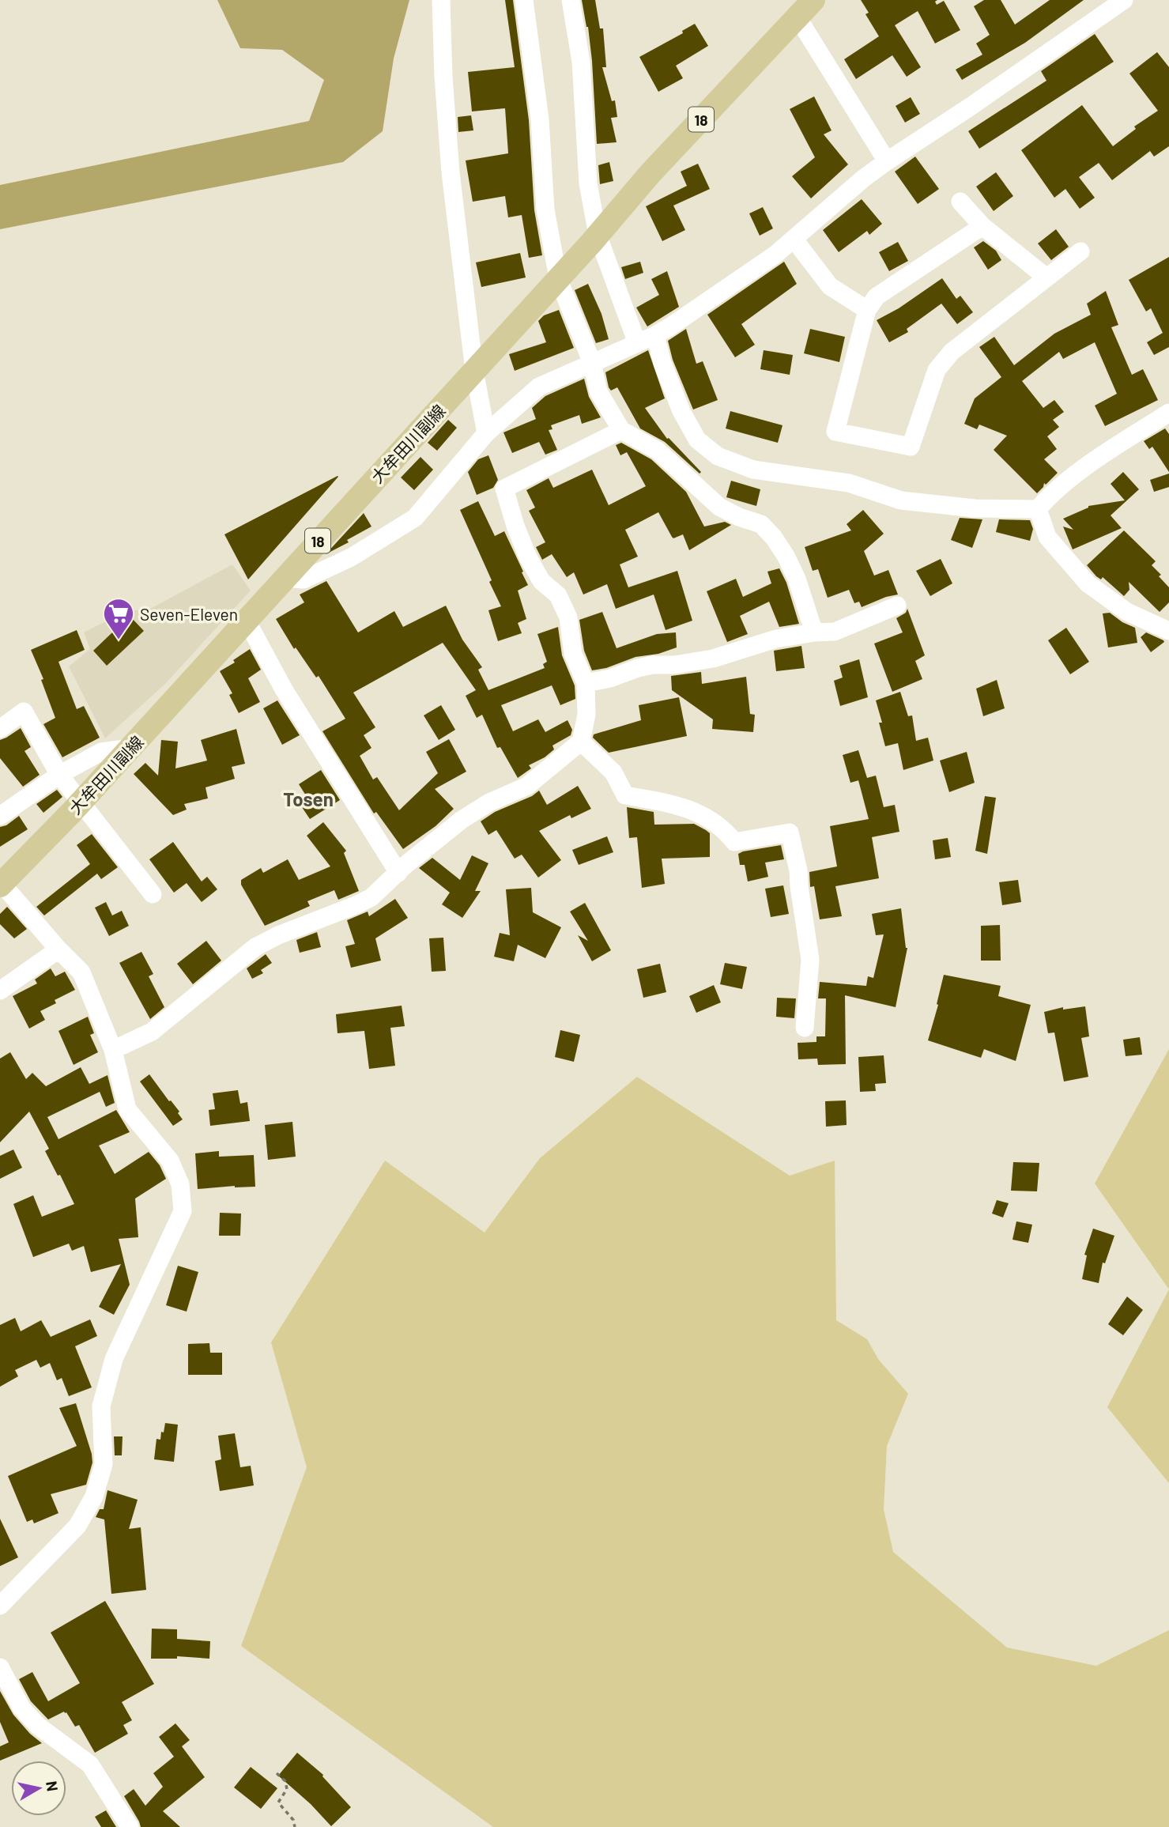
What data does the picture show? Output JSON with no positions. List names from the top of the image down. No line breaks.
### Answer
{"streets":{"main road":["18","大牟田川副線"]},"districts":["Tosen"],"places":{"supermarket":["Seven-Eleven"]},"north":"right"}
